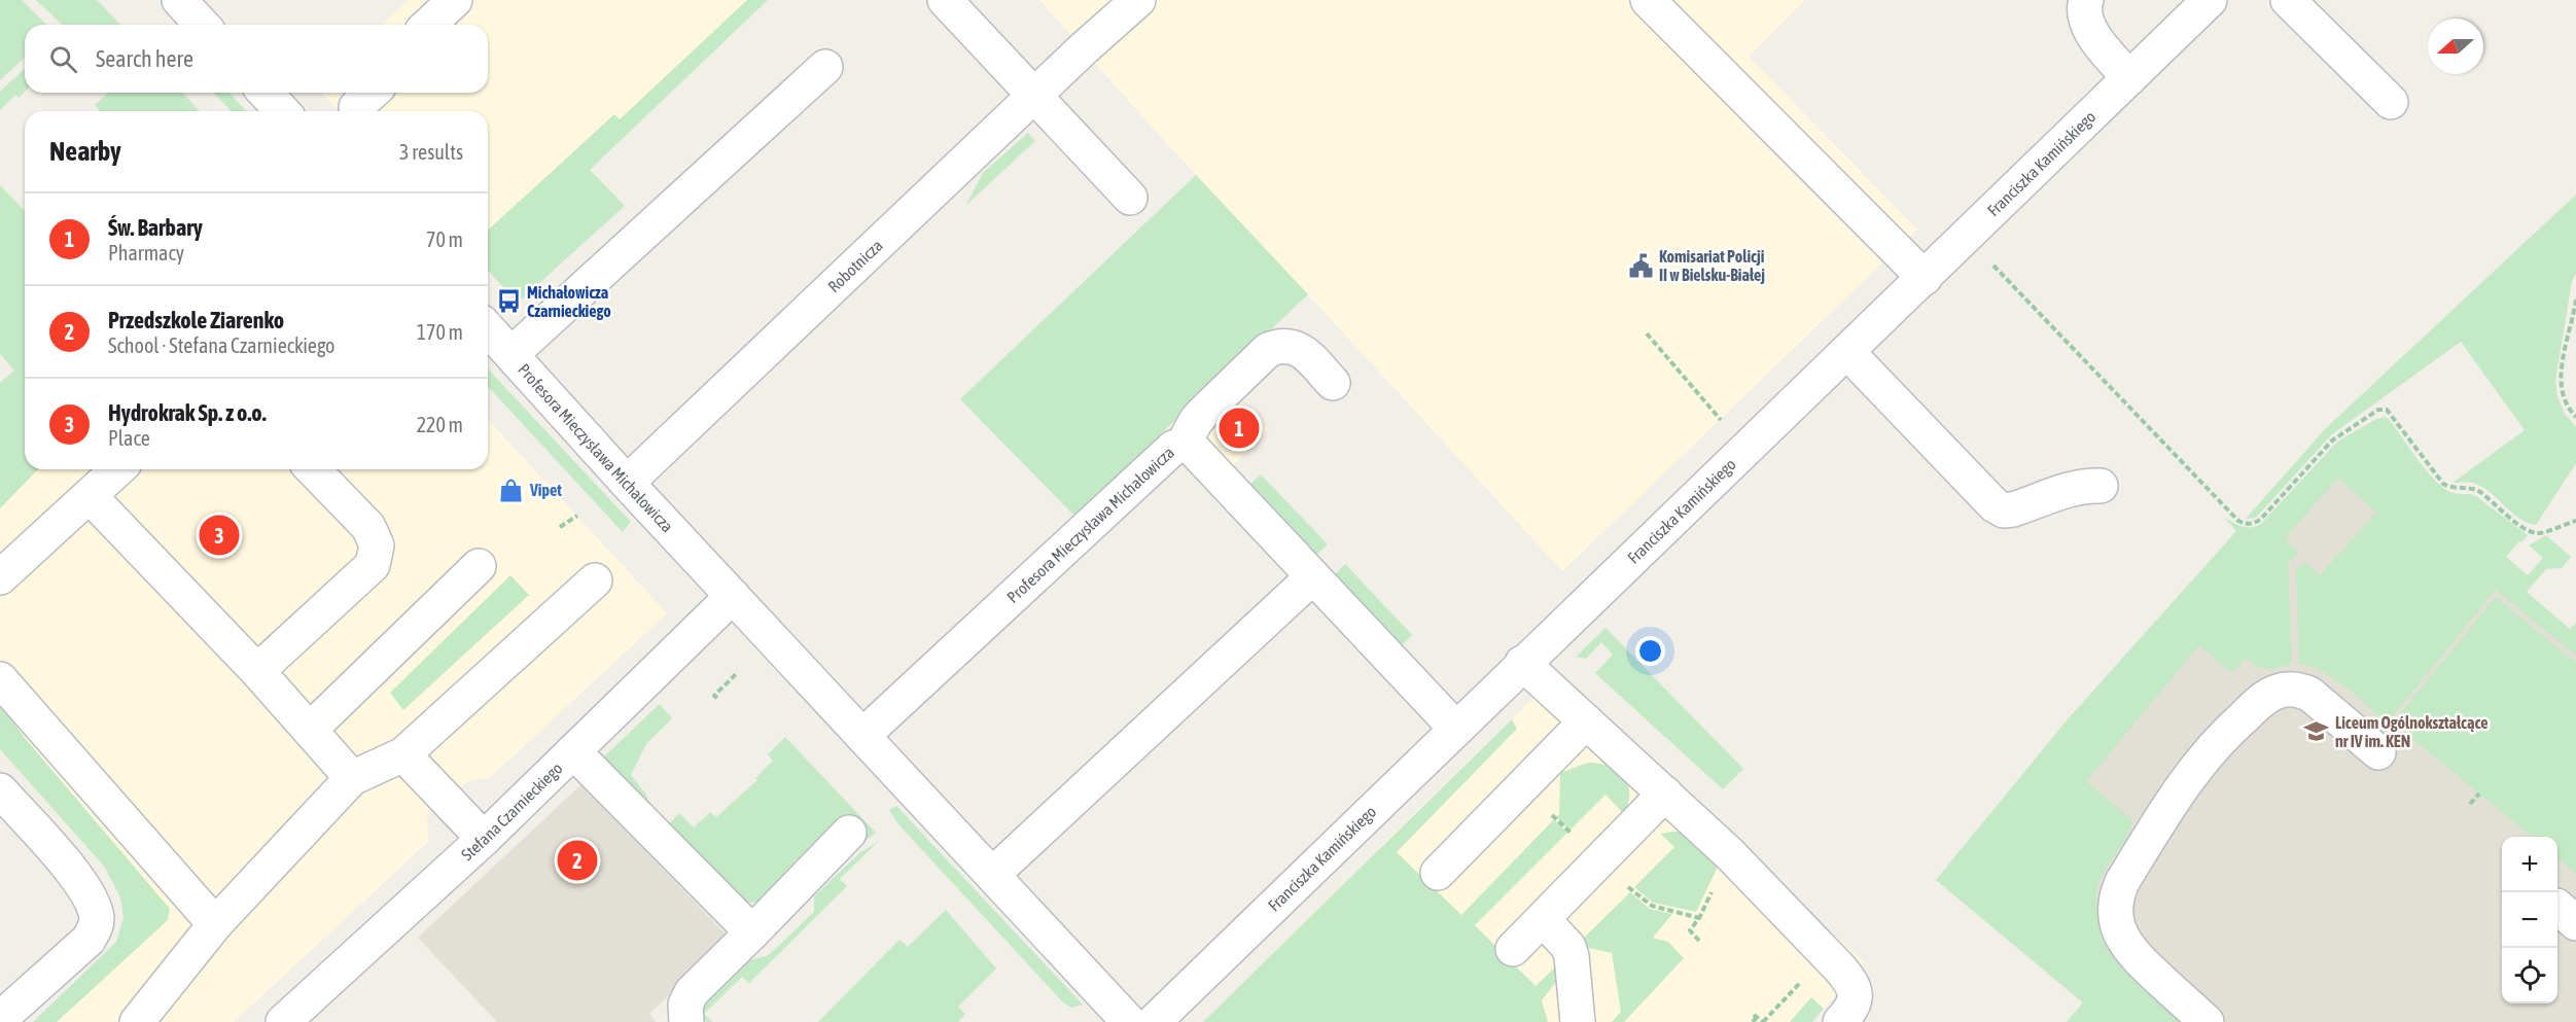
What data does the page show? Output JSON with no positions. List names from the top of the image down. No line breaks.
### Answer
{"streets":{"street":["Franciszka Kamińskiego","Robotnicza","Profesora Mieczysława Michałowicza","Stefana Czarnieckiego"]},"crossings":[["Franciszka Kamińskiego","Profesora Mieczysława Michałowicza"],["Robotnicza","Profesora Mieczysława Michałowicza"],["Profesora Mieczysława Michałowicza","Stefana Czarnieckiego"]],"places":{"public building":["Komisariat Policji II w Bielsku-Białej"],"bus stop":["Michałowicza Czarnieckiego"],"shop":["Vipet"],"school or university":["Liceum Ogólnokształcące nr IV im. KEN"]},"north":"left","page":{"search":"Search here","heading":["Nearby","3 results"],"list":[{"mark":"1","name":"Św. Barbary","note":"Pharmacy","value":"70 m"},{"mark":"2","name":"Przedszkole Ziarenko","note":"School · Stefana Czarnieckiego","value":"170 m"},{"mark":"3","name":"Hydrokrak Sp. z o.o.","note":"Place","value":"220 m"}],"pins":["1","3","2"],"map_buttons":["+","−"]}}
